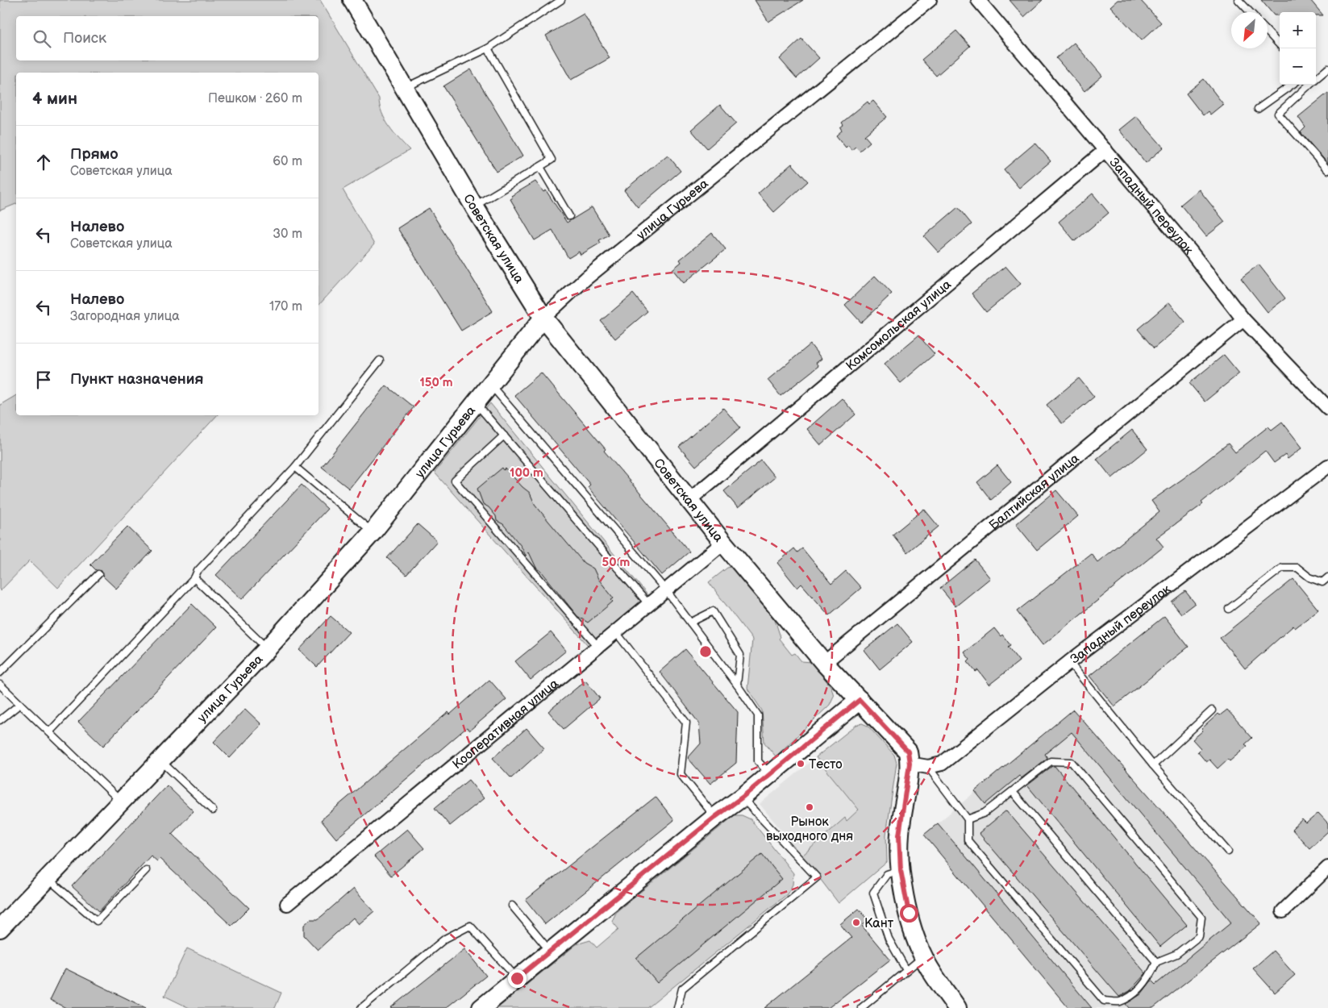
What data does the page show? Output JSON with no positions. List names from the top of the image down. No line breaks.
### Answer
{"streets":{"street":["Западный переулок","улица Гурьева","Советская улица","Комсомольская улица","Балтийская улица","Кооперативная улица"]},"crossings":[["Западный переулок","Комсомольская улица"],["Западный переулок","Балтийская улица"],["улица Гурьева","Советская улица"],["Советская улица","Комсомольская улица"],["Советская улица","Балтийская улица"],["Советская улица","Кооперативная улица"]],"places":["Тесто","Рынок выходного дня","Кант"],"north":"bottom left","page":{"map_buttons":["+","−"],"search":"Поиск","heading":["4 мин","Пешком · 260 m"],"list":[["Прямо","Советская улица","60 m"],["Налево","Советская улица","30 m"],["Налево","Загородная улица","170 m"],"Пункт назначения"]},"rings":["150 m","100 m","50 m"]}
